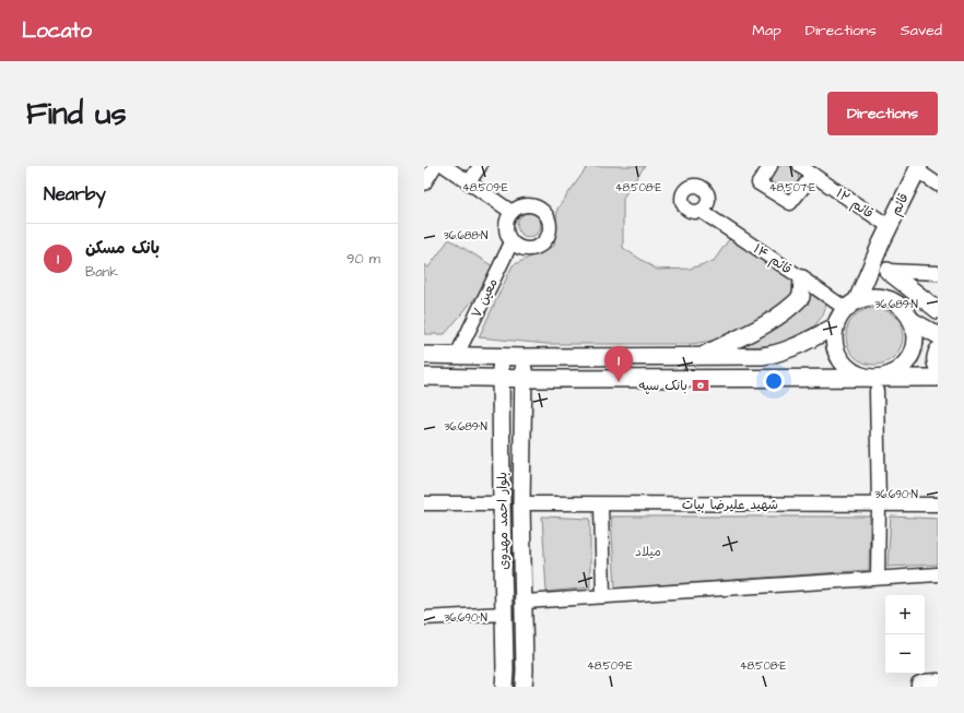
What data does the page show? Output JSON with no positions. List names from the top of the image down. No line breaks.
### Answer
{"streets":{"main road":["قائم","بلوار احمد مهدوی"],"street":["قائم ۱۲","قائم ۱۴","معین ۷","شهید علیرضا بیات"]},"crossings":[["قائم ۱۲","قائم"],["قائم","قائم ۱۴"],["شهید علیرضا بیات","بلوار احمد مهدوی"]],"parks":["میلاد"],"places":{"bank":["بانک سپه"]},"page":{"header":"Locato","nav":["Map","Directions","Saved"],"buttons":"Directions","title":"Find us","heading":"Nearby","list":[{"mark":"1","name":"بانک مسکن","note":"Bank","value":"90 m"}],"pins":"1","map_buttons":["+","−"]},"coordinates":["48.509°E","48.508°E","48.507°E","36.688°N","36.689°N","36.690°N"]}
